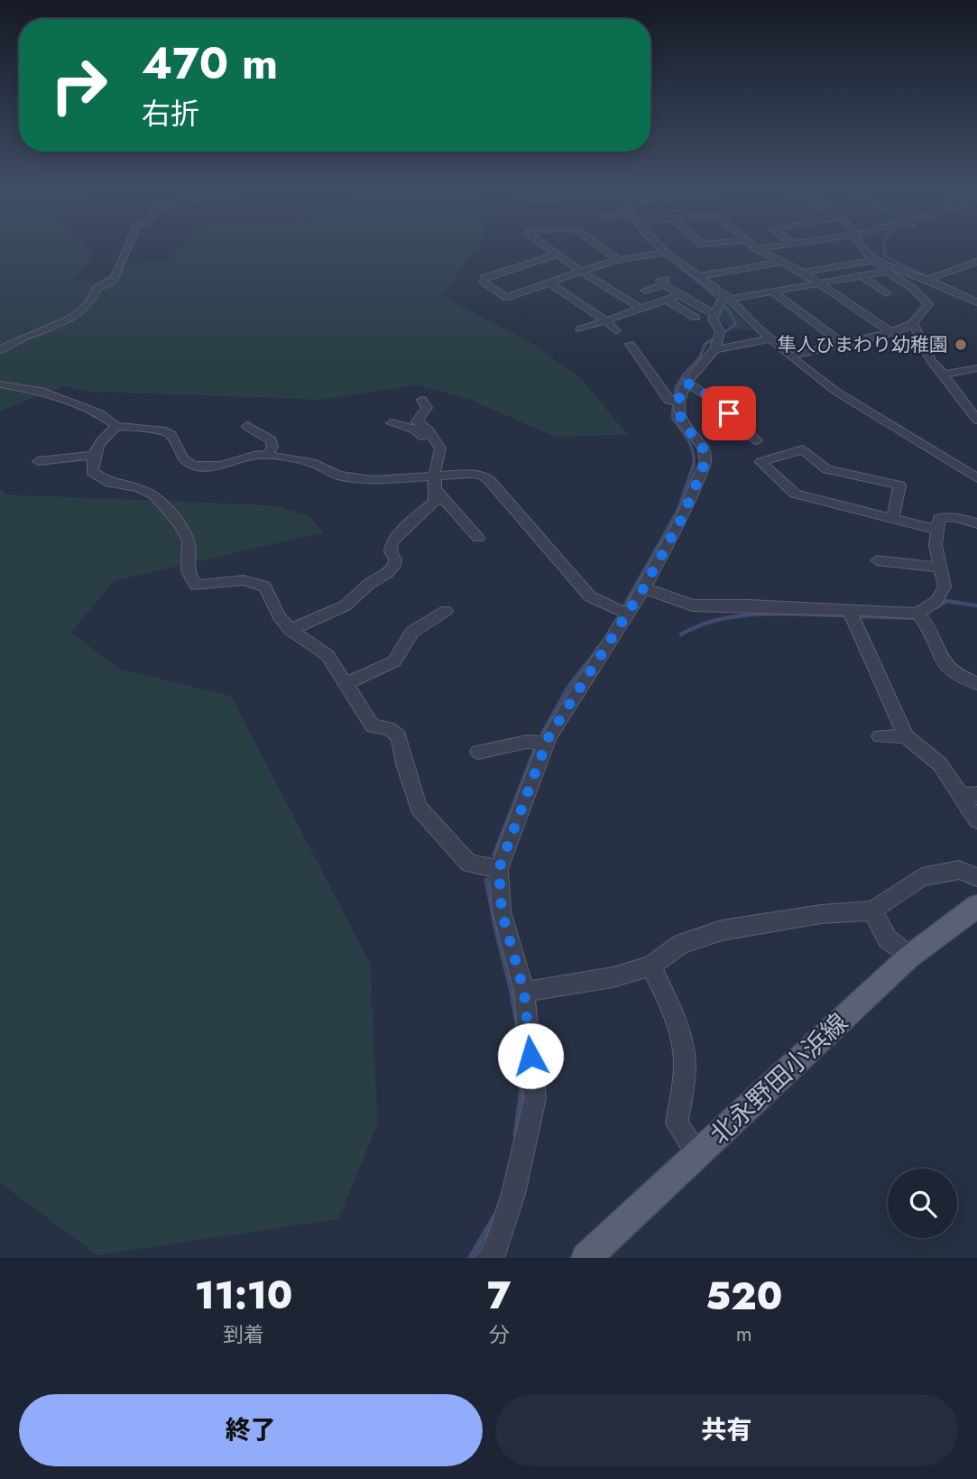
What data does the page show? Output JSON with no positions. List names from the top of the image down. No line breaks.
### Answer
{"streets":{"main road":["北永野田小浜線"]},"places":["隼人ひまわり幼稚園"],"page":{"turn":["470 m","右折"],"eta":["11:10","到着","7","分","520","m"],"buttons":["終了","共有"]}}
